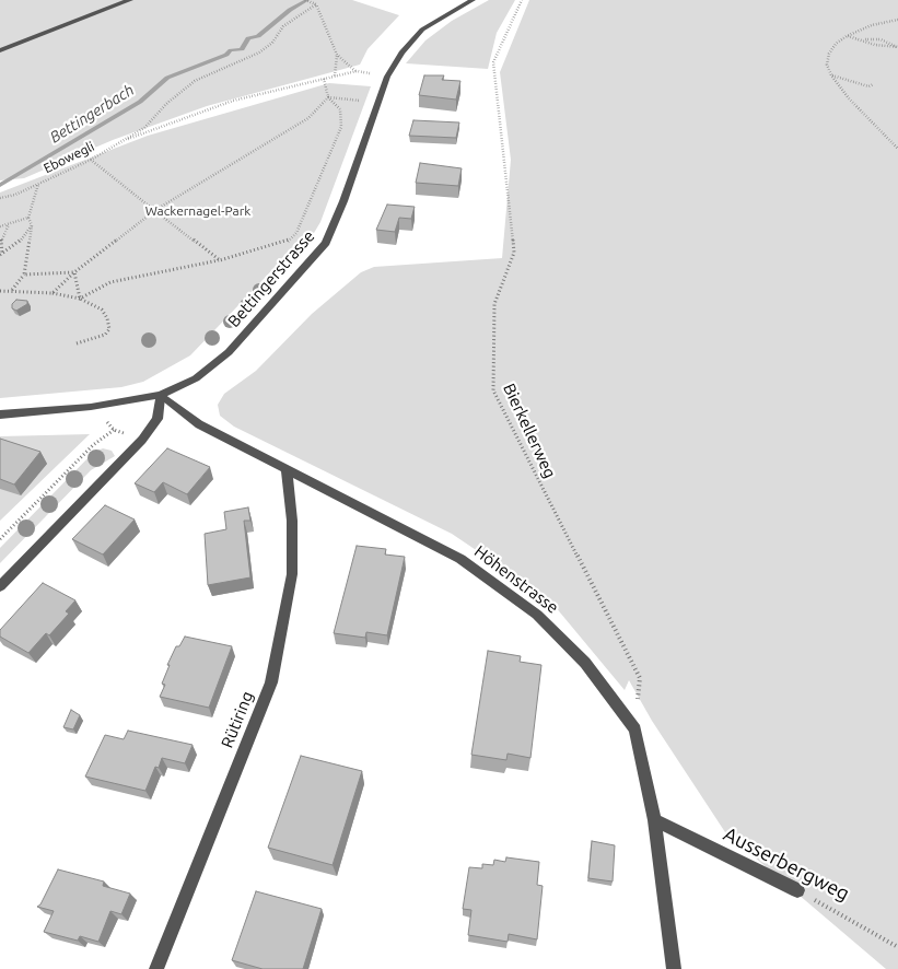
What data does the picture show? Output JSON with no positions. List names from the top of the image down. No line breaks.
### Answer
{"streets":{"street":["Bettingerstrasse","Höhenstrasse","Rütiring","Ausserbergweg"],"path":["Ebowegli","Bierkellerweg"]},"crossings":[["Bettingerstrasse","Höhenstrasse"],["Bierkellerweg","Höhenstrasse"],["Höhenstrasse","Rütiring"],["Höhenstrasse","Ausserbergweg"]],"water":["Bettingerbach"],"parks":["Wackernagel-Park"]}
